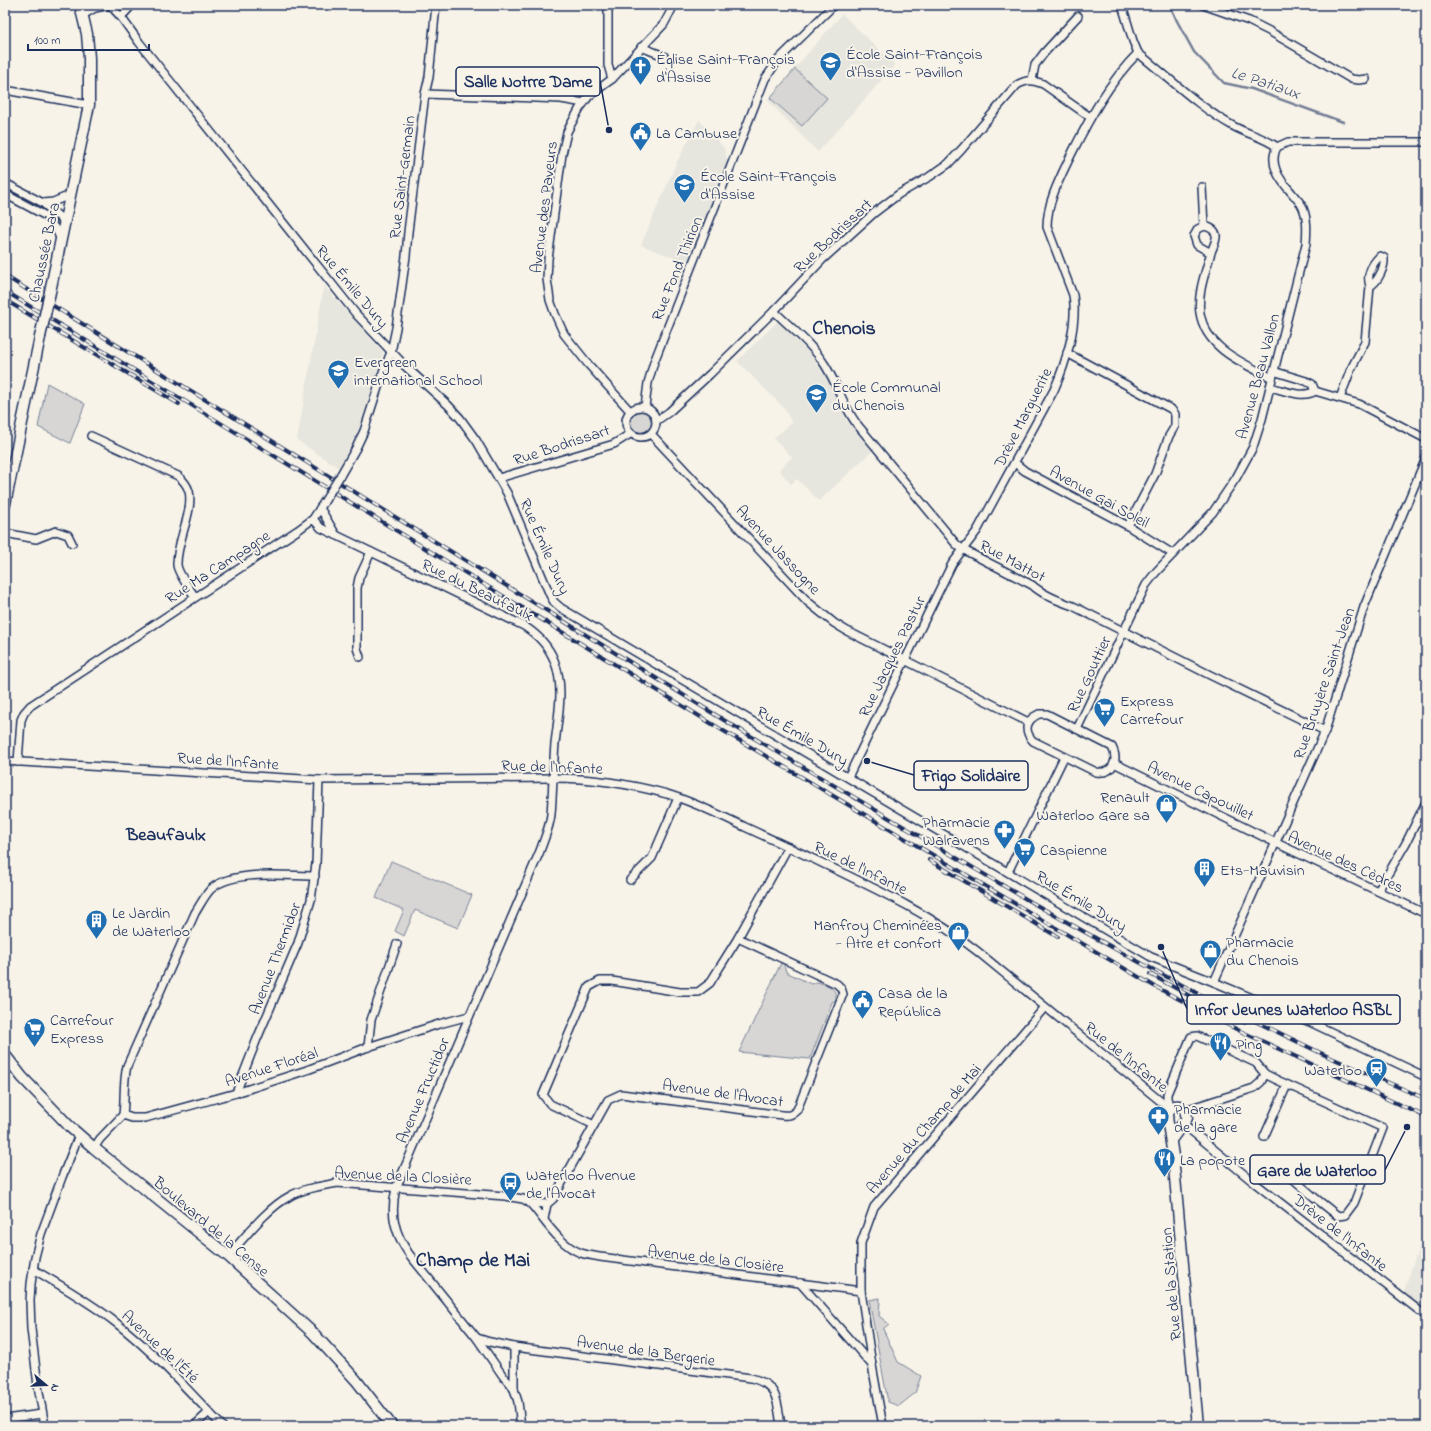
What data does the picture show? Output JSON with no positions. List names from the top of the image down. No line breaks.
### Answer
{"streets":{"main road":["Chaussée Bara","Boulevard de la Cense","Rue de la Station"],"street":["Rue Saint-Germain","Avenue des Paveurs","Rue Bodrissart","Rue Fond Thirion","Rue Émile Dury","Avenue Beau Vallon","Drève Marguerite","Avenue Gai Soleil","Avenue Jassogne","Rue Mattot","Rue Ma Campagne","Rue du Beaufaulx","Rue Jacques Pastur","Rue Gouttier","Rue Bruyère Saint-Jean","Rue de l'Infante","Avenue Capouillet","Avenue des Cèdres","Avenue Thermidor","Avenue Floréal","Avenue Fructidor","Avenue de l'Avocat","Avenue du Champ de Mai","Avenue de la Closière","Drève de l'Infante","Avenue de l'Été","Avenue de la Bergerie"]},"crossings":[["Rue Saint-Germain","Rue Émile Dury"],["Rue Saint-Germain","Rue Ma Campagne"],["Avenue des Paveurs","Rue Bodrissart"],["Avenue des Paveurs","Rue Fond Thirion"],["Avenue des Paveurs","Avenue Jassogne"],["Rue Bodrissart","Rue Fond Thirion"],["Rue Bodrissart","Rue Émile Dury"],["Rue Bodrissart","Avenue Jassogne"],["Rue Bodrissart","Rue Mattot"],["Chaussée Bara","Rue Émile Dury"],["Rue Fond Thirion","Avenue Jassogne"],["Rue Émile Dury","Rue Ma Campagne"],["Rue Émile Dury","Rue Jacques Pastur"],["Rue Émile Dury","Rue Bruyère Saint-Jean"],["Avenue Beau Vallon","Avenue Gai Soleil"],["Avenue Beau Vallon","Rue Mattot"],["Avenue Beau Vallon","Rue Gouttier"],["Drève Marguerite","Avenue Gai Soleil"],["Drève Marguerite","Rue Mattot"],["Drève Marguerite","Rue Jacques Pastur"],["Avenue Jassogne","Rue Jacques Pastur"],["Rue Mattot","Rue Jacques Pastur"],["Rue Mattot","Rue Gouttier"],["Rue Mattot","Rue Bruyère Saint-Jean"],["Rue Ma Campagne","Rue du Beaufaulx"],["Rue Ma Campagne","Rue de l'Infante"],["Rue du Beaufaulx","Rue de l'Infante"],["Rue du Beaufaulx","Avenue Fructidor"],["Rue Bruyère Saint-Jean","Avenue Capouillet"],["Rue Bruyère Saint-Jean","Avenue des Cèdres"],["Rue de l'Infante","Avenue Thermidor"],["Rue de l'Infante","Avenue Fructidor"],["Rue de l'Infante","Avenue du Champ de Mai"],["Rue de l'Infante","Drève de l'Infante"],["Rue de l'Infante","Rue de la Station"],["Avenue Capouillet","Avenue des Cèdres"],["Avenue Thermidor","Avenue Floréal"],["Avenue Floréal","Avenue Fructidor"],["Avenue Fructidor","Avenue de la Closière"],["Avenue Fructidor","Avenue de la Bergerie"],["Avenue de l'Avocat","Avenue de la Closière"],["Avenue du Champ de Mai","Avenue de la Closière"],["Avenue de la Closière","Boulevard de la Cense"],["Drève de l'Infante","Rue de la Station"]],"districts":["Chenois","Beaufaulx","Champ de Mai"],"water":["Le Patiaux"],"places":{"school or university":["École Saint-François d'Assise - Pavillon","École Saint-François d'Assise","Evergreen international School","École Communal du Chenois"],"church":["Église Saint-François d'Assise"],"other":["Salle Notrre Dame","Frigo Solidaire","Infor Jeunes Waterloo ASBL","Gare de Waterloo"],"public building":["La Cambuse","Casa de la República"],"supermarket":["Express Carrefour","Caspienne","Carrefour Express"],"shop":["Renault Waterloo Gare sa","Manfroy Cheminées - Atre et confort","Pharmacie du Chenois"],"pharmacy":["Pharmacie Walravens","Pharmacie de la gare"],"building":["Ets-Mauvisin","Le Jardin de Waterloo"],"restaurant":["Ping","La popote"],"station":["Waterloo"],"bus stop":["Waterloo Avenue de l'Avocat"]},"scale_bar":"100 m","north":"right"}
